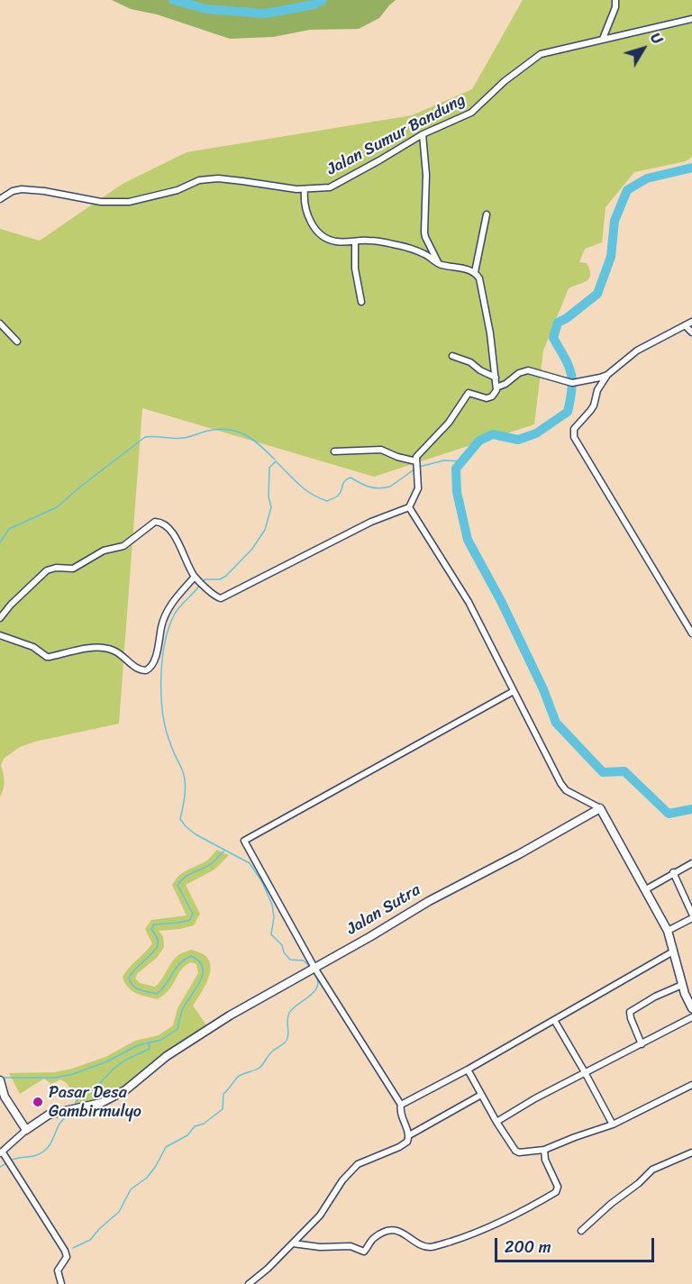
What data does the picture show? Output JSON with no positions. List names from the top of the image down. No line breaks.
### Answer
{"streets":{"street":["Jalan Sumur Bandung","Jalan Sutra"]},"places":["Pasar Desa Gambirmulyo"],"scale_bar":"200 m","north":"top right"}
